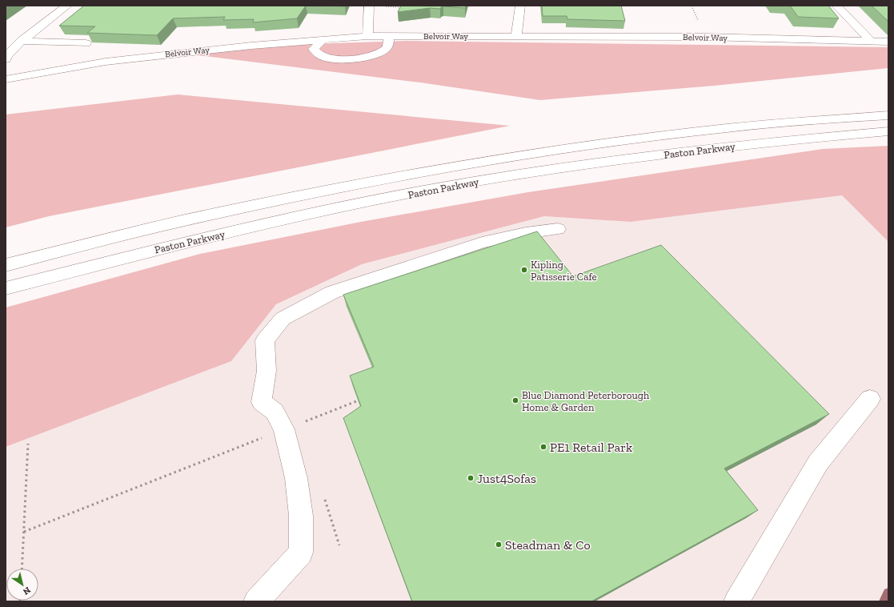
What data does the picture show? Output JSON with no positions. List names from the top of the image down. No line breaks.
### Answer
{"streets":{"main road":["Belvoir Way","Paston Parkway"]},"places":["Kipling Patisserie Cafe","Blue Diamond Peterborough Home & Garden","PE1 Retail Park","Just4Sofas","Steadman & Co"],"north":"bottom right"}
